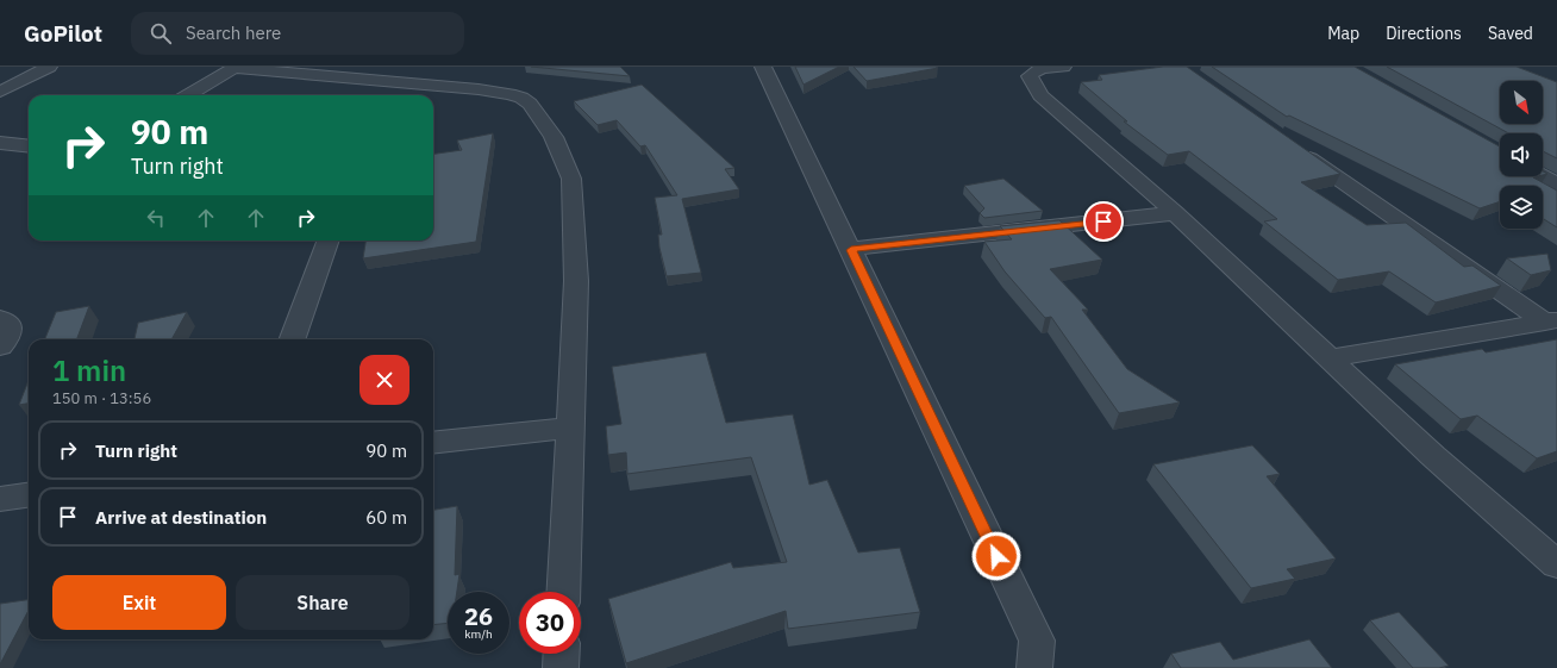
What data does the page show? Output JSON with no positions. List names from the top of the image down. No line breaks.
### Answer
{"north":"bottom right","page":{"header":"GoPilot","search":"Search here","nav":["Map","Directions","Saved"],"turn":["90 m","Turn right"],"heading":["1 min","150 m · 13:56"],"list":[{"name":"Turn right","value":"90 m"},{"name":"Arrive at destination","value":"60 m"}],"buttons":["Exit","Share"],"speed":"26 km/h","limit":"30"}}
